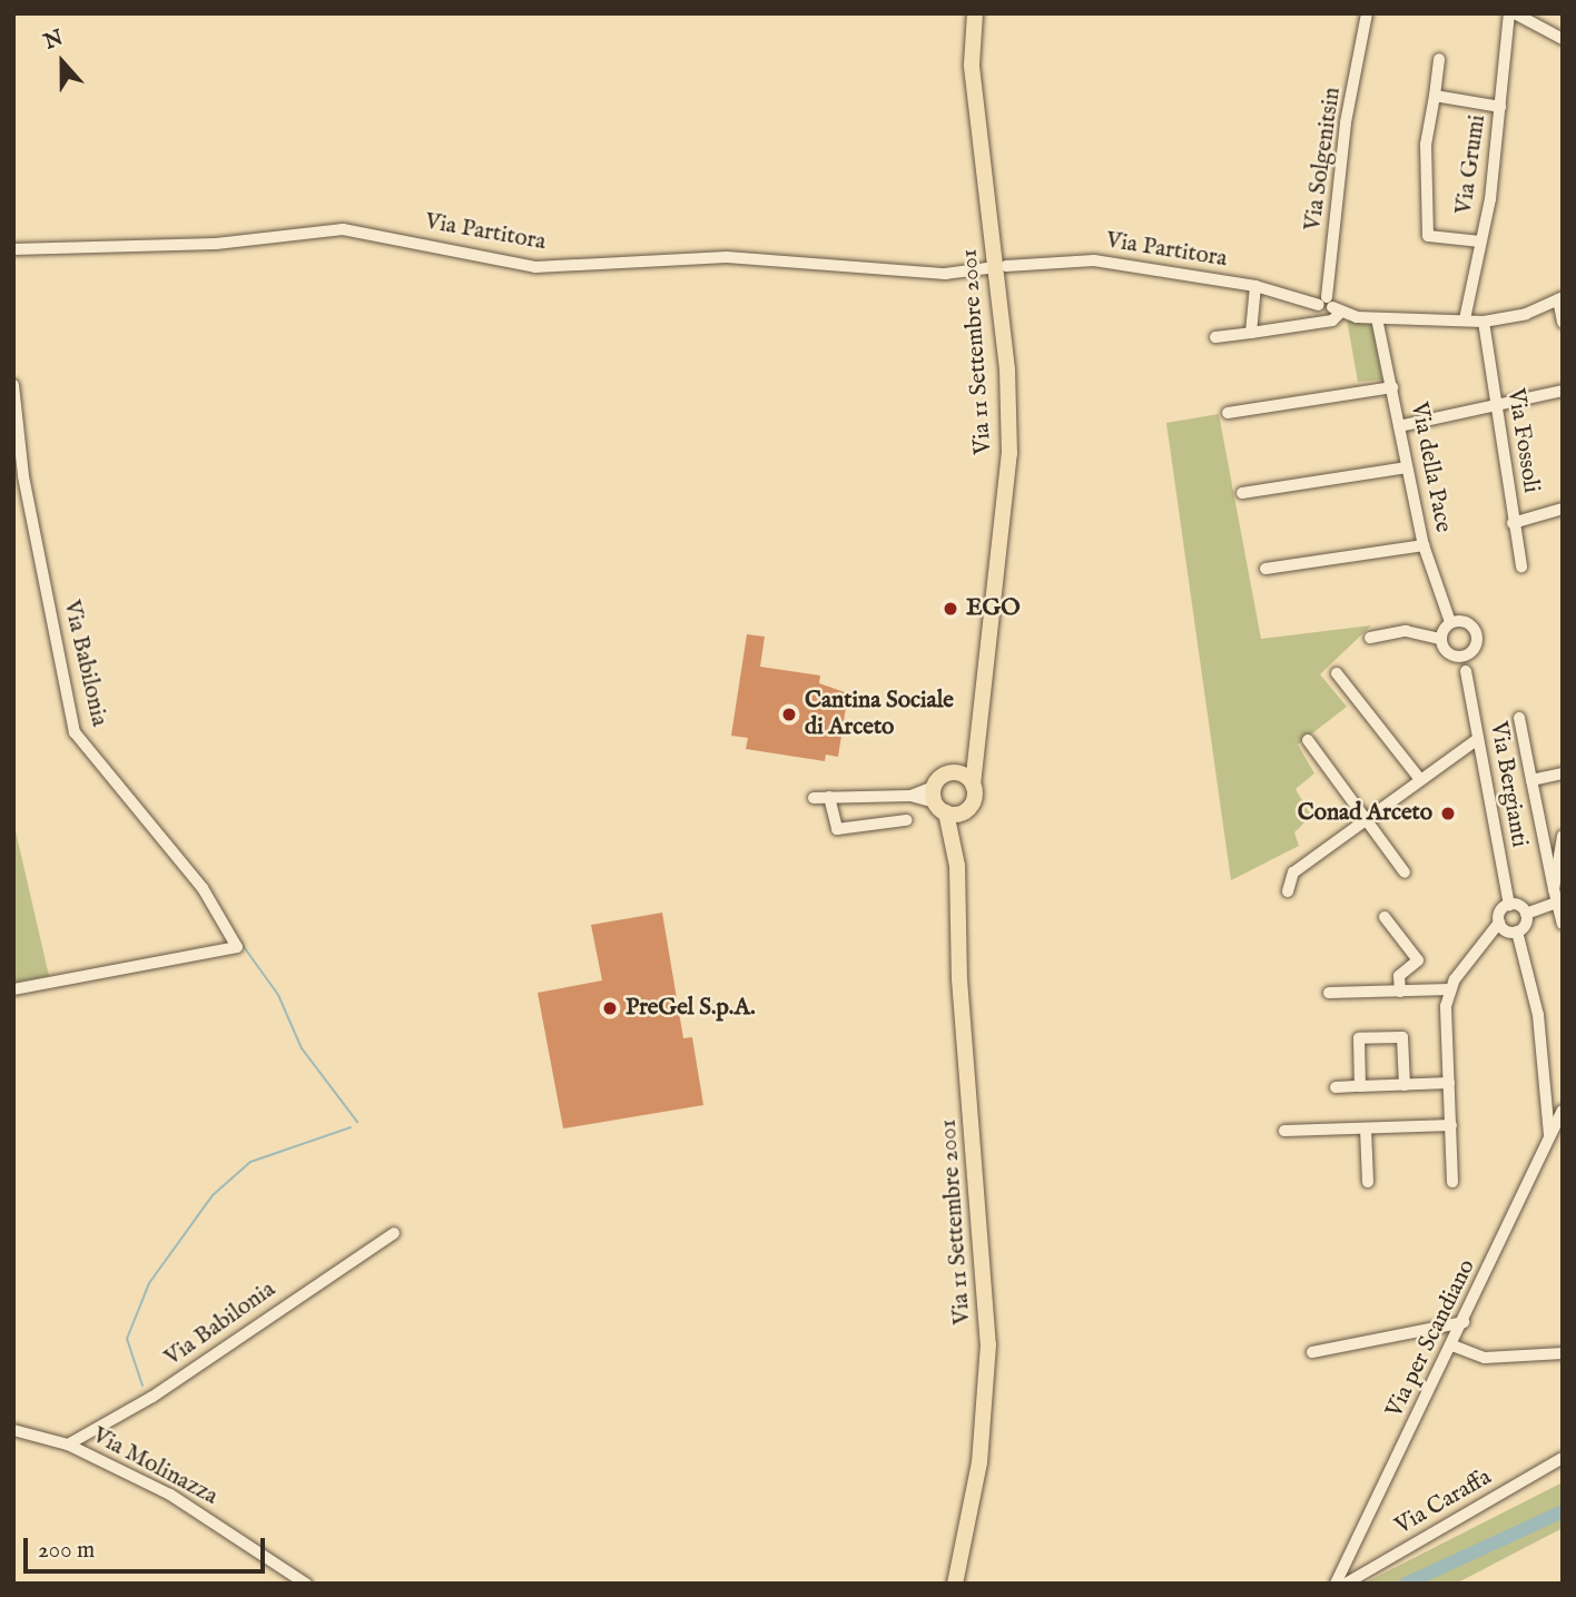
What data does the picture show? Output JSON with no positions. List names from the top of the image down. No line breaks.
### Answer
{"streets":{"main road":["Via 11 Settembre 2001"],"street":["Via Solgenitsin","Via Grumi","Via Partitora","Via Fossoli","Via della Pace","Via Babilonia","Via Bergianti","Via per Scandiano","Via Molinazza","Via Caraffa"]},"crossings":[["Via Solgenitsin","Via Partitora"],["Via Grumi","Via Partitora"],["Via Partitora","Via 11 Settembre 2001"],["Via Partitora","Via Fossoli"],["Via Partitora","Via della Pace"],["Via della Pace","Via Bergianti"],["Via Babilonia","Via Molinazza"]],"places":["EGO","Cantina Sociale di Arceto","Conad Arceto","PreGel S.p.A."],"scale_bar":"200 m","north":"top"}
